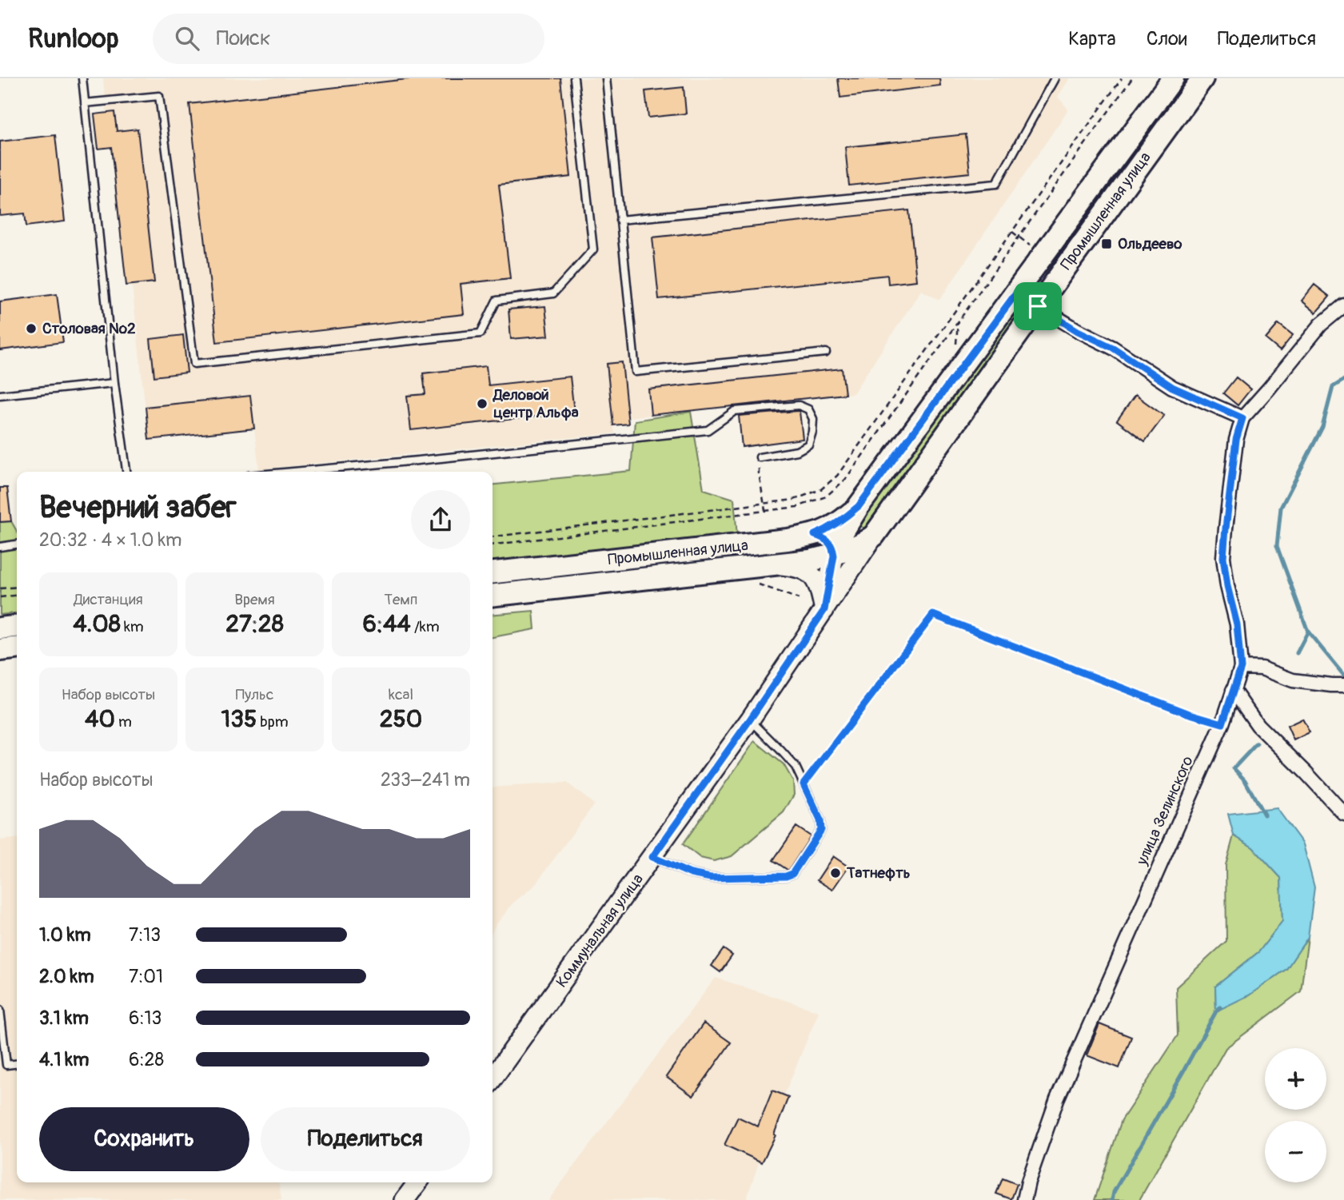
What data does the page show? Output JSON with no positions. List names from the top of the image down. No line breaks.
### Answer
{"streets":{"main road":["Промышленная улица","Коммунальная улица"],"street":["улица Зелинского"]},"crossings":[["Промышленная улица","Коммунальная улица"]],"places":{"transit":["Ольдеево"],"other":["Столовая №2","Деловой центр Альфа","Татнефть"]},"page":{"header":"Runloop","search":"Поиск","nav":["Карта","Слои","Поделиться"],"heading":["Вечерний забег","20:32 · 4 × 1.0 km"],"stats":[["Дистанция","4.08 km"],["Время","27:28"],["Темп","6:44 /km"],["Набор высоты","40 m"],["Пульс","135 bpm"],["kcal","250"]],"chart":["Набор высоты","233–241 m"],"list":[{"name":"1.0 km","note":"7:13"},{"name":"2.0 km","note":"7:01"},{"name":"3.1 km","note":"6:13"},{"name":"4.1 km","note":"6:28"}],"map_buttons":["+","−"],"buttons":["Сохранить","Поделиться"]}}
